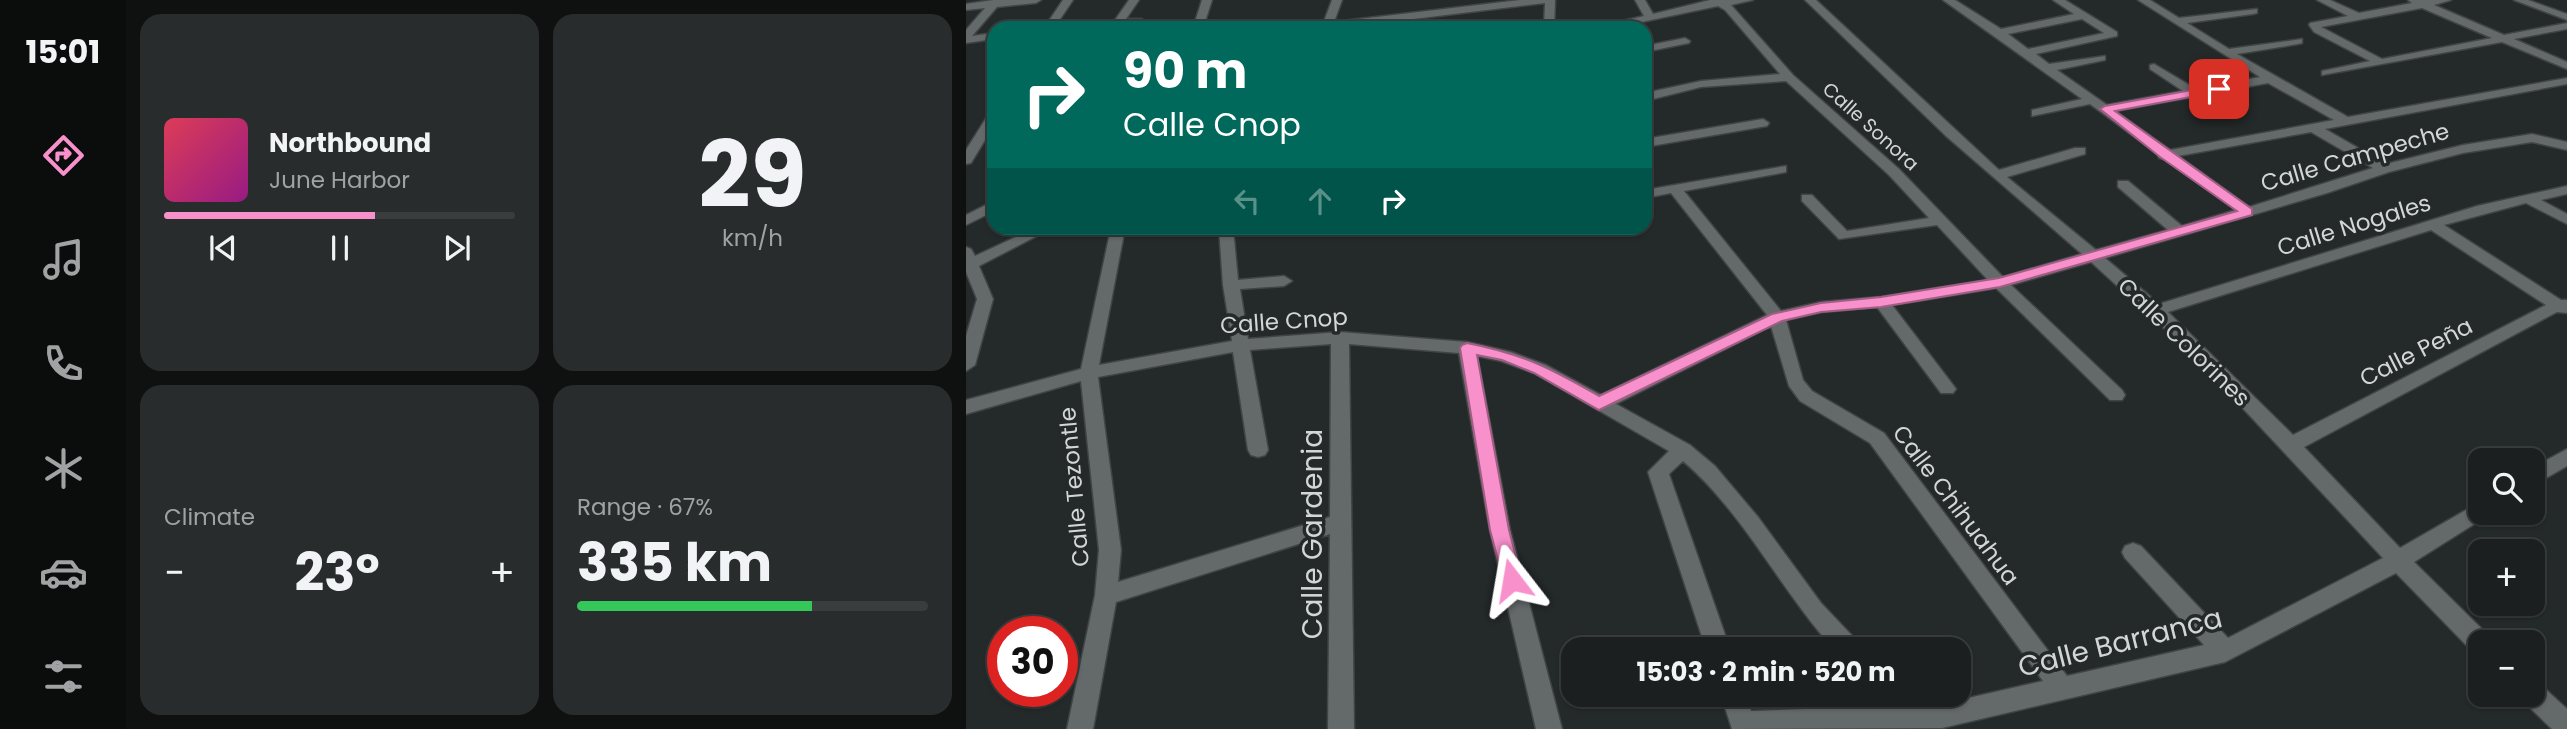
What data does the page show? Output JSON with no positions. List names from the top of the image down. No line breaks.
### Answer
{"streets":{"street":["Calle Sonora","Calle Campeche","Calle Nogales","Calle Cnop","Calle Colorines","Calle Peña","Calle Tezontle","Calle Chihuahua","Calle Gardenia","Calle Barranca"]},"crossings":[["Calle Sonora","Calle Campeche"],["Calle Campeche","Calle Cnop"],["Calle Campeche","Calle Colorines"],["Calle Campeche","Calle Chihuahua"],["Calle Nogales","Calle Colorines"],["Calle Cnop","Calle Tezontle"],["Calle Cnop","Calle Gardenia"],["Calle Colorines","Calle Peña"],["Calle Colorines","Calle Barranca"],["Calle Tezontle","Calle Gardenia"],["Calle Chihuahua","Calle Barranca"]],"page":{"tabs":"15:01","tile":[["29","km/h"],"Climate",["Range · 67%","335 km"]],"turn":["90 m","Calle Cnop"],"song":["Northbound","June Harbor"],"map_buttons":["+","−"],"heat":["−","23°","+"],"limit":"30","trip":"15:03 · 2 min · 520 m"}}
